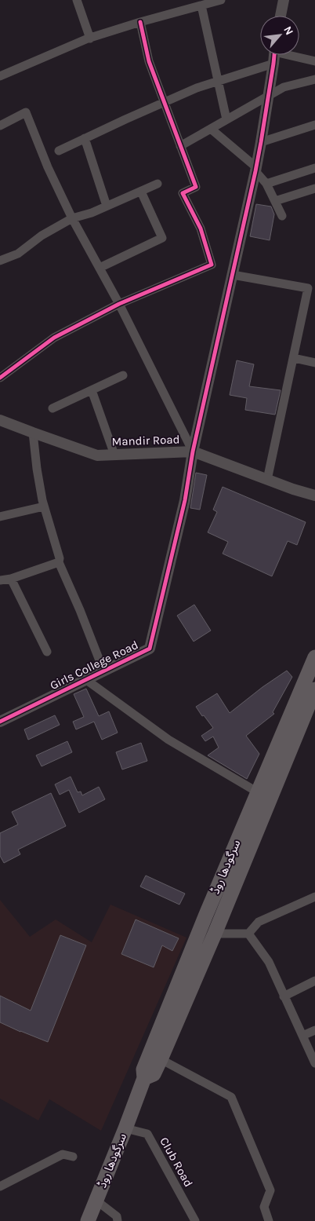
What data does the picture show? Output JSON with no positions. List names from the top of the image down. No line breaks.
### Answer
{"streets":{"highway":["سرگودھا روڈ"],"street":["Mandir Road","Girls College Road","Club Road"]},"crossings":[["Mandir Road","Girls College Road"],["سرگودھا روڈ","Club Road"]],"north":"top right"}
